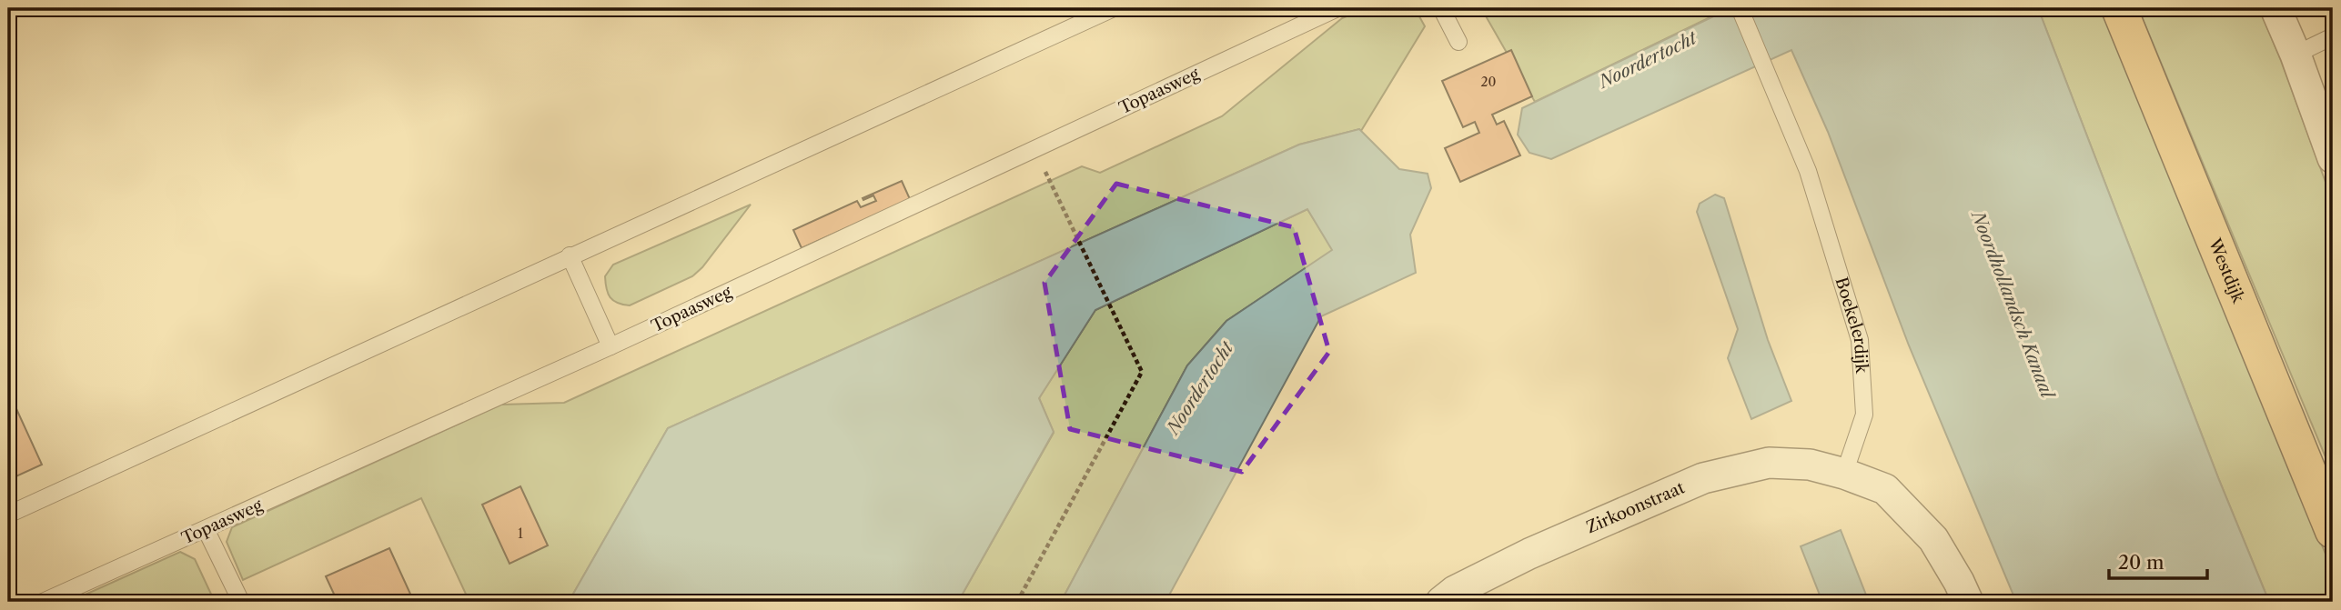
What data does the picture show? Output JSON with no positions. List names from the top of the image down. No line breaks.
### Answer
{"streets":{"main road":["Westdijk"],"street":["Zirkoonstraat"],"lane":["Topaasweg","Boekelerdijk"]},"crossings":[["Boekelerdijk","Zirkoonstraat"]],"water":["Noordertocht","Noordhollandsch Kanaal"],"house_numbers":["20","1"],"scale_bar":"20 m"}
